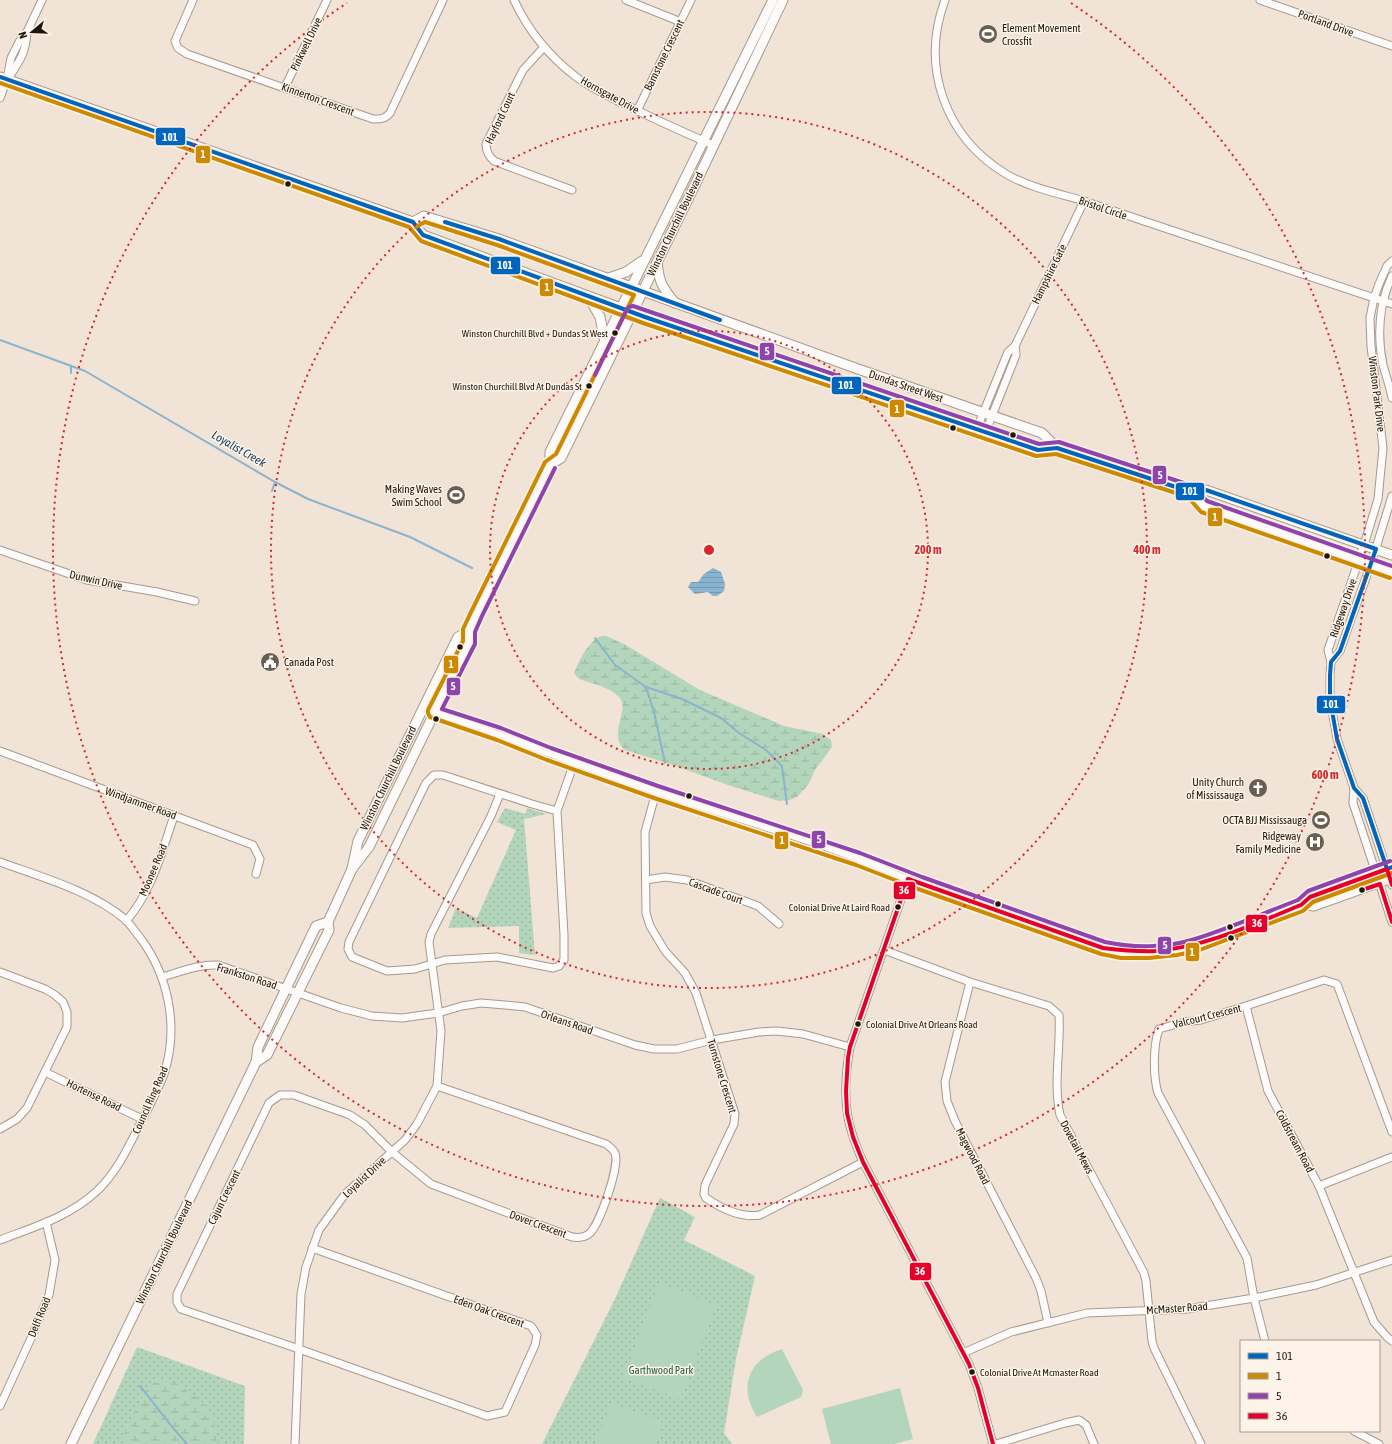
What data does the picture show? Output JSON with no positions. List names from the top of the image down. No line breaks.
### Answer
{"streets":{"main road":["Winston Churchill Boulevard","Dundas Street West"],"street":["Portland Drive","Pinkwell Drive","Barnstone Crescent","Hornsgate Drive","Kinnerton Crescent","Hayford Court","Bristol Circle","Hampshire Gate","Winston Park Drive","Dunwin Drive","Ridgeway Drive","Windjammer Road","Moonee Road","Cascade Court","Frankston Road","Valcourt Crescent","Orleans Road","Turnstone Crescent","Hortense Road","Council Ring Road","Coldstream Road","Dovetail Mews","Magwood Road","Loyalist Drive","Cajun Crescent","Dover Crescent","McMaster Road","Eden Oak Crescent","Delfi Road"]},"crossings":[["Pinkwell Drive","Kinnerton Crescent"],["Barnstone Crescent","Hornsgate Drive"],["Hornsgate Drive","Hayford Court"],["Hornsgate Drive","Winston Churchill Boulevard"],["Bristol Circle","Hampshire Gate"],["Bristol Circle","Winston Park Drive"],["Winston Churchill Boulevard","Dundas Street West"],["Winston Churchill Boulevard","Frankston Road"],["Winston Churchill Boulevard","Orleans Road"],["Hampshire Gate","Dundas Street West"],["Dundas Street West","Winston Park Drive"],["Dundas Street West","Ridgeway Drive"],["Winston Park Drive","Ridgeway Drive"],["Windjammer Road","Moonee Road"],["Moonee Road","Council Ring Road"],["Cascade Court","Turnstone Crescent"],["Frankston Road","Orleans Road"],["Frankston Road","Council Ring Road"],["Valcourt Crescent","Coldstream Road"],["Valcourt Crescent","McMaster Road"],["Orleans Road","Turnstone Crescent"],["Orleans Road","Loyalist Drive"],["Hortense Road","Council Ring Road"],["Council Ring Road","Delfi Road"],["Coldstream Road","McMaster Road"],["Dovetail Mews","Magwood Road"],["Dovetail Mews","McMaster Road"],["Magwood Road","McMaster Road"],["Loyalist Drive","Cajun Crescent"],["Loyalist Drive","Dover Crescent"],["Loyalist Drive","Eden Oak Crescent"],["Cajun Crescent","Dover Crescent"],["Cajun Crescent","Eden Oak Crescent"]],"water":["Loyalist Creek"],"parks":["Garthwood Park"],"places":{"sports":["Element Movement Crossfit","Making Waves Swim School","OCTA BJJ Mississauga"],"other":["Winston Churchill Blvd + Dundas St West","Winston Churchill Blvd At Dundas St","Colonial Drive At Laird Road","Colonial Drive At Orleans Road","Colonial Drive At Mcmaster Road"],"public building":["Canada Post"],"church":["Unity Church of Mississauga"],"hospital":["Ridgeway Family Medicine"]},"lines":["transit line 101","transit line 1","transit line 5","transit line 36"],"legend":["101","1","5","36"],"north":"left","rings":["200 m","400 m","600 m"]}
